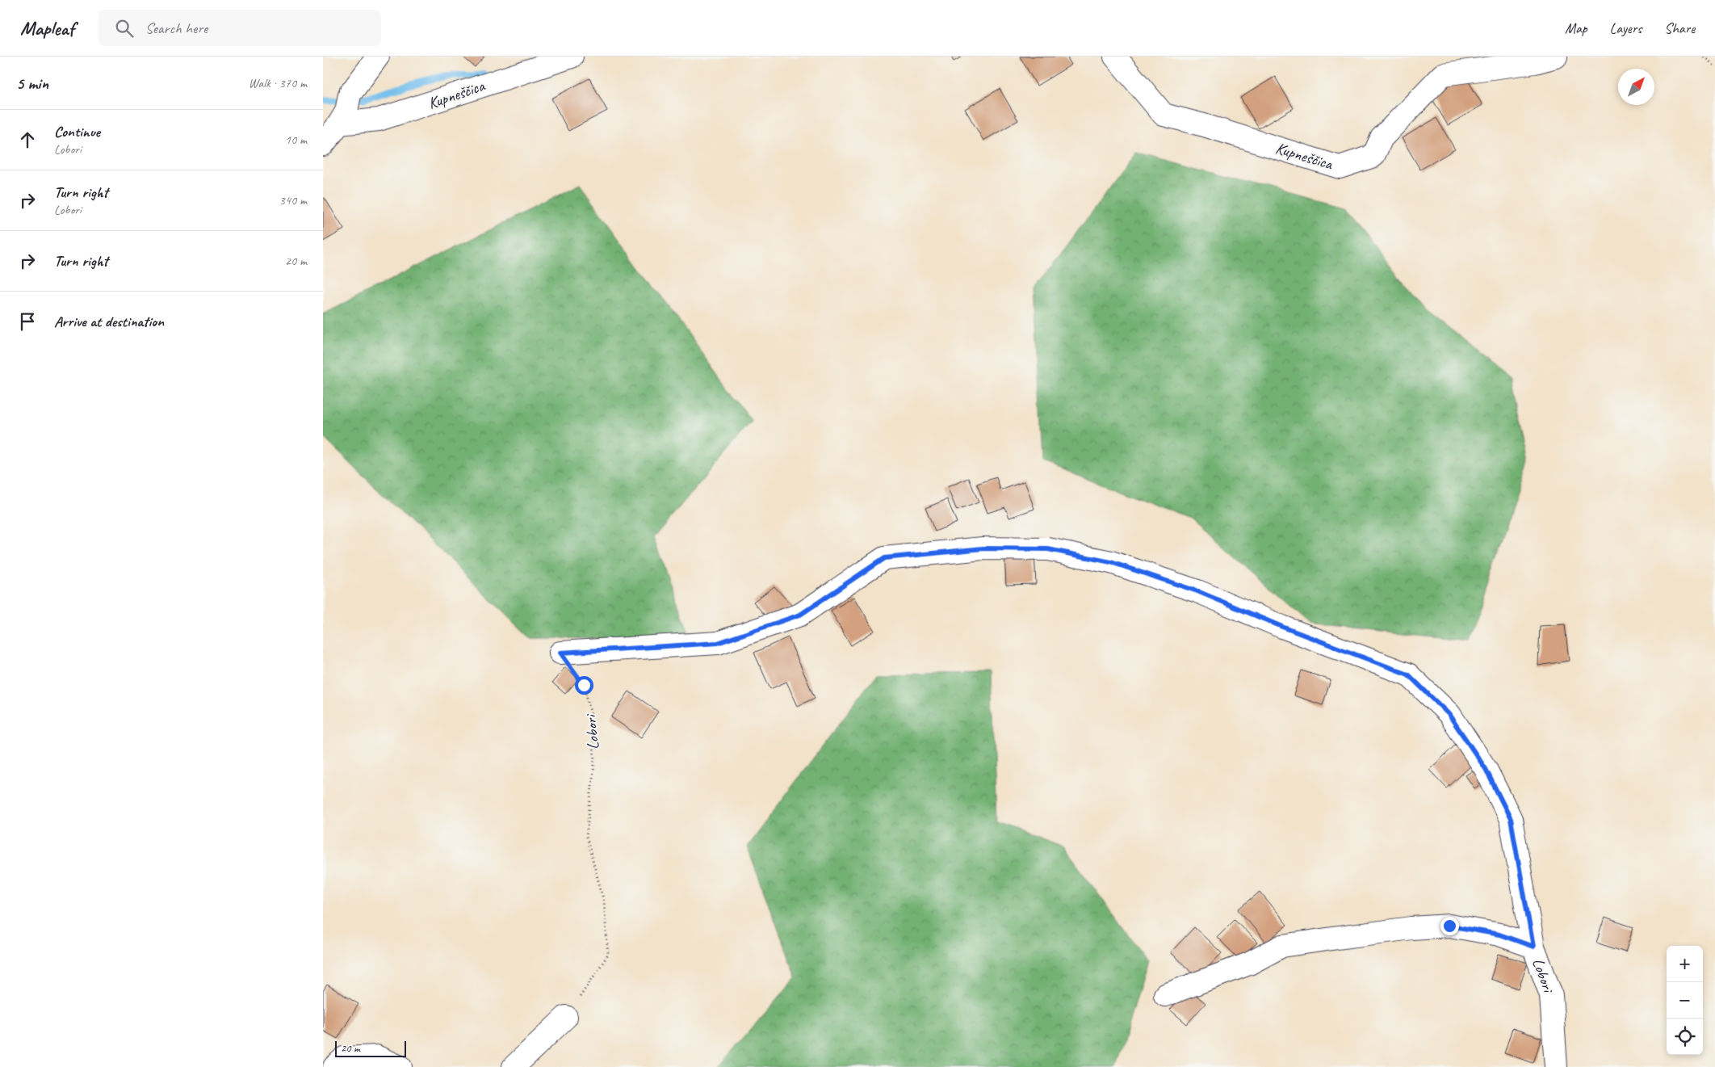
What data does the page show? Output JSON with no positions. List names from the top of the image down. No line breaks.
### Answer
{"streets":{"street":["Kupneščica","Lobori"]},"scale_bar":"20 m","north":"top right","page":{"header":"Mapleaf","search":"Search here","nav":["Map","Layers","Share"],"heading":["5 min","Walk · 370 m"],"list":[["Continue","Lobori","10 m"],["Turn right","Lobori","340 m"],["Turn right","20 m"],"Arrive at destination"],"map_buttons":["+","−"],"scale":"20 m"}}
